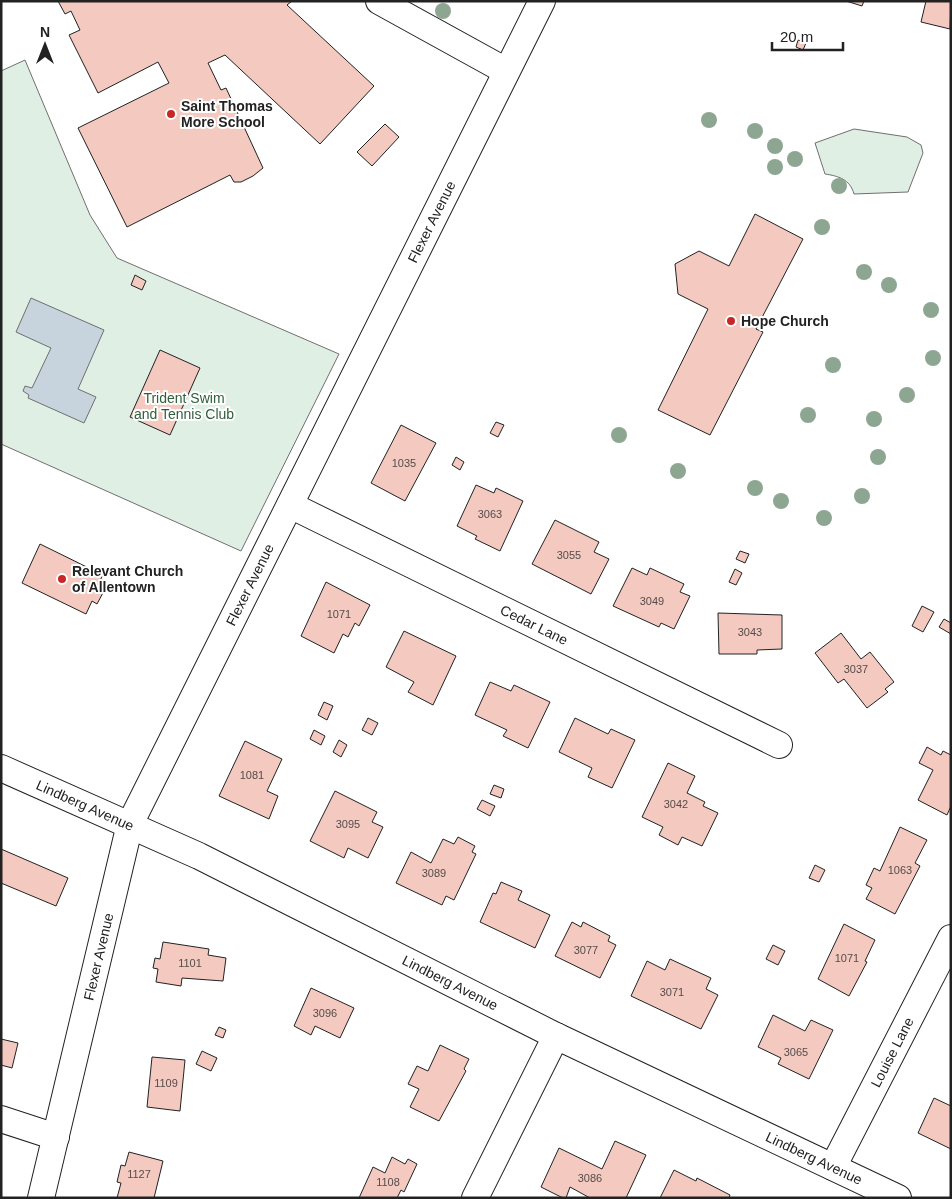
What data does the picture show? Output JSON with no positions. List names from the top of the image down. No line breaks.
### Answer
{"streets":{"street":["Flexer Avenue","Cedar Lane","Lindberg Avenue","Louise Lane"]},"crossings":[["Flexer Avenue","Cedar Lane"],["Flexer Avenue","Lindberg Avenue"],["Lindberg Avenue","Louise Lane"]],"parks":["Trident Swim and Tennis Club"],"places":["Saint Thomas More School","Hope Church","Relevant Church of Allentown"],"house_numbers":["1035","3063","3055","3049","1071","3043","3037","1081","3042","3095","1063","3089","3077","1071","1101","3071","3096","3065","1109","1127","3086","1108"],"scale_bar":"20 m","north":"top"}
